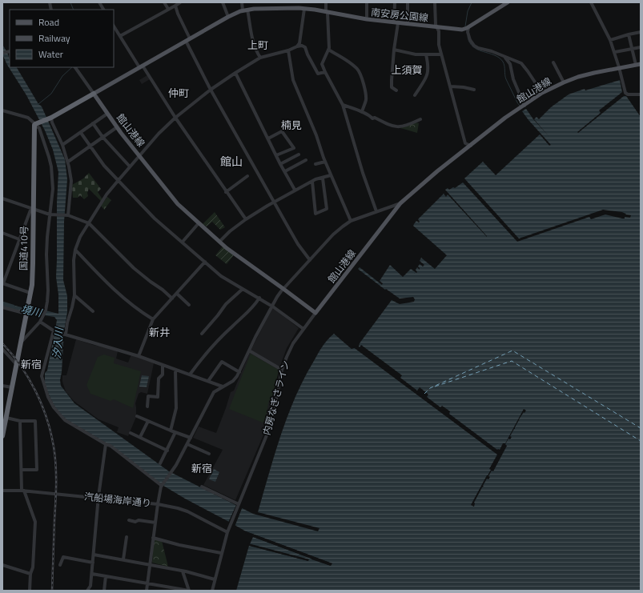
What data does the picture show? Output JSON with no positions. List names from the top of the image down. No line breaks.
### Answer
{"streets":{"highway":["国道410号"],"main road":["南安房公園線","館山港線"],"street":["内房なぎさライン","汽船場海岸通り"]},"crossings":[["南安房公園線","館山港線"],["館山港線","内房なぎさライン"],["内房なぎさライン","汽船場海岸通り"]],"districts":["上町","上須賀","仲町","楠見","館山","新井","新宿","新宿"],"water":["境川","汐入川"],"legend":["Road","Railway","Water"]}
